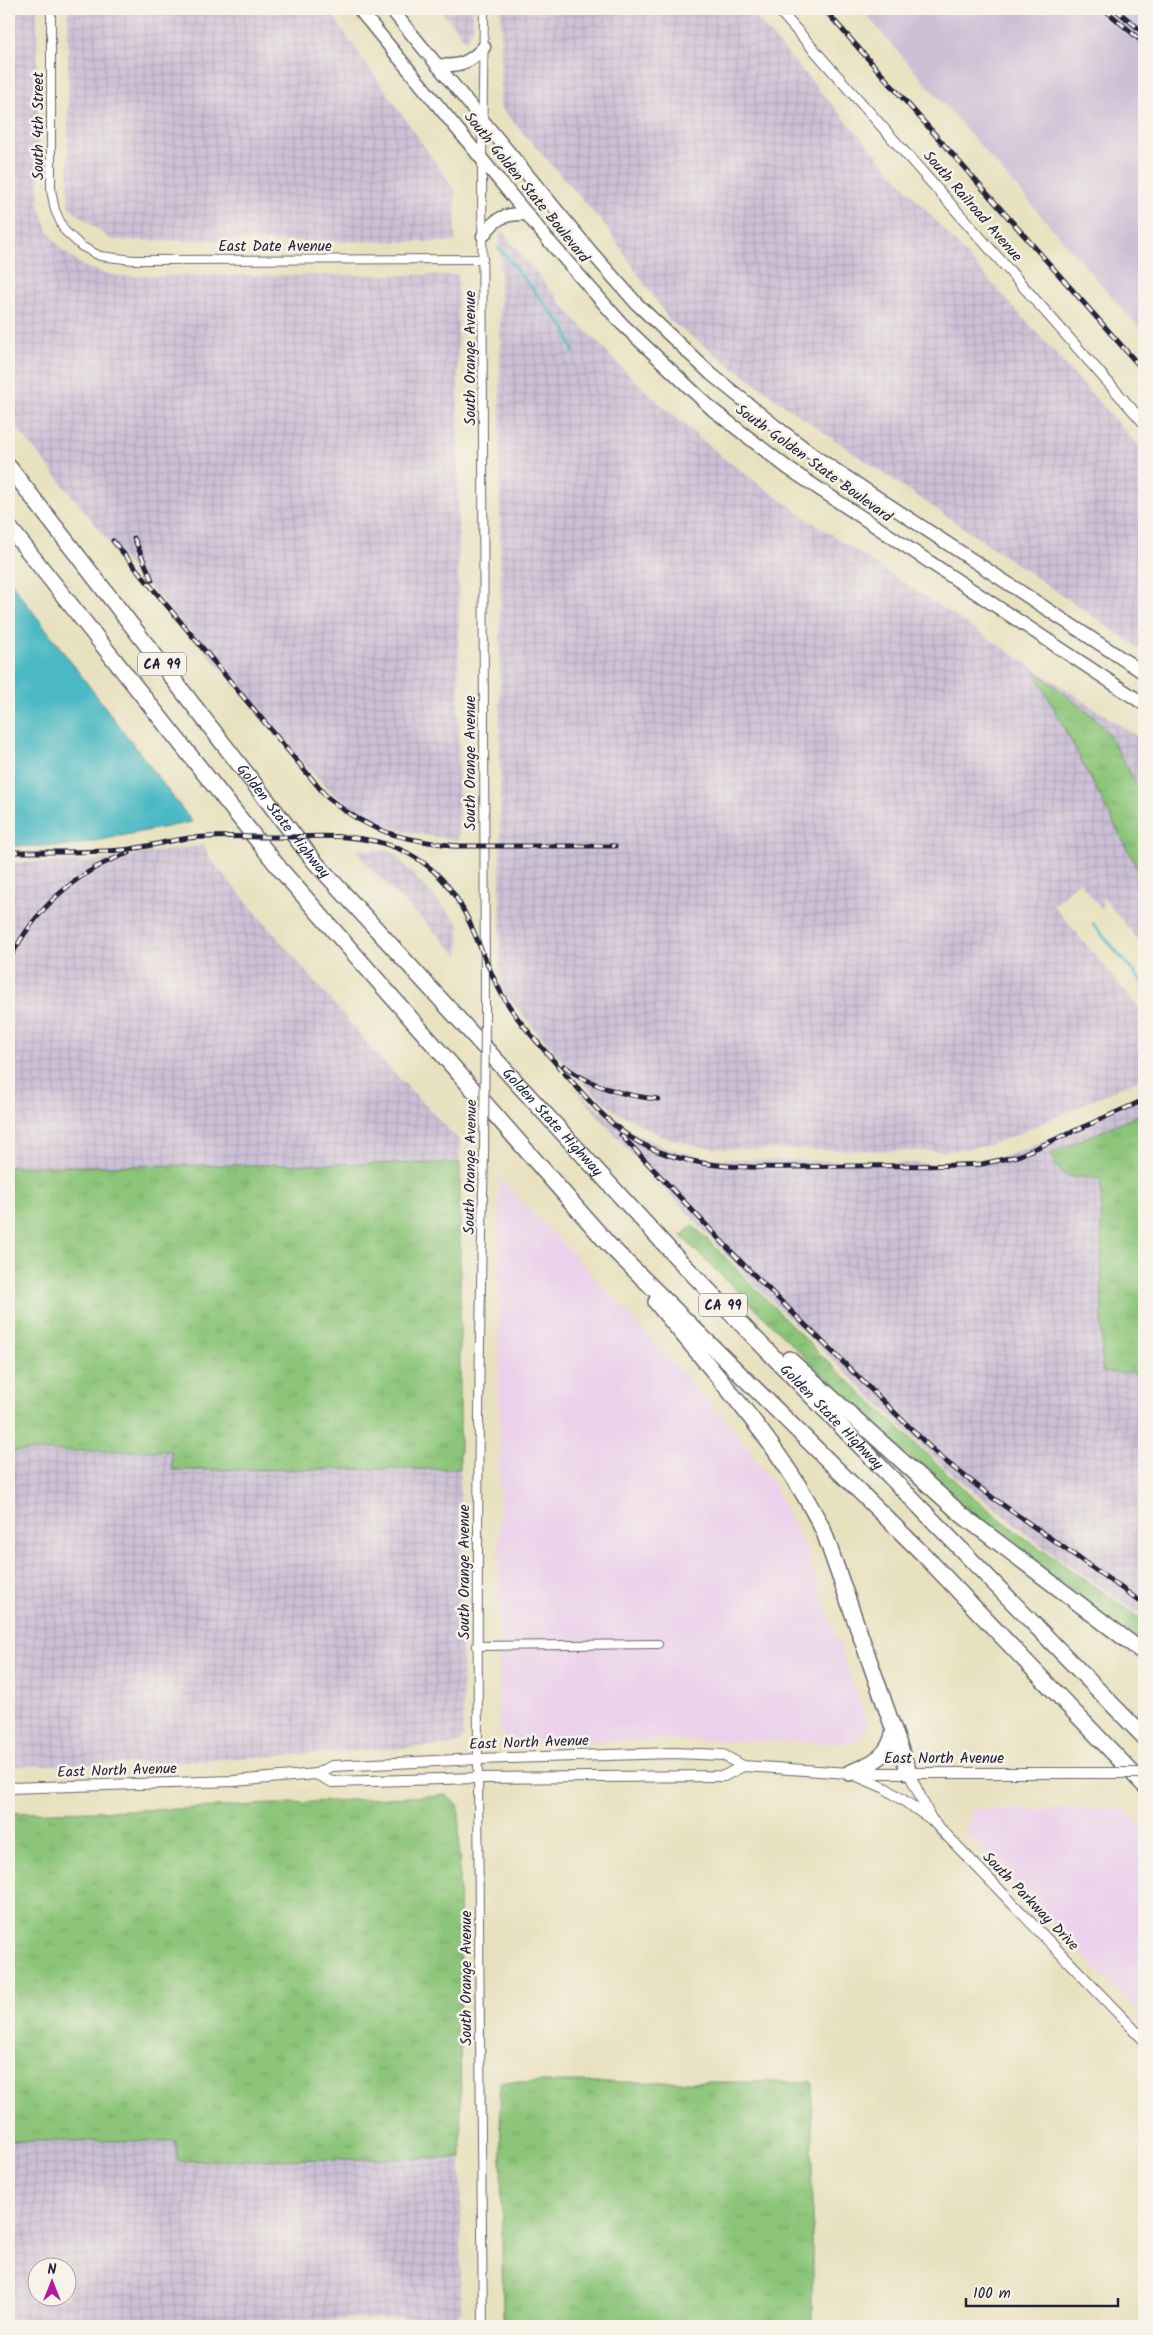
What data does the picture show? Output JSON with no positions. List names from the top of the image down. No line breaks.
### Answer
{"streets":{"highway":["CA 99","Golden State Highway"],"main road":["South Golden State Boulevard"],"street":["South 4th Street","South Railroad Avenue","East Date Avenue","South Orange Avenue","East North Avenue","South Parkway Drive"]},"crossings":[["South 4th Street","East Date Avenue"],["South Golden State Boulevard","South Orange Avenue"],["East Date Avenue","South Orange Avenue"],["South Orange Avenue","East North Avenue"],["East North Avenue","South Parkway Drive"]],"scale_bar":"100 m","north":"top"}
